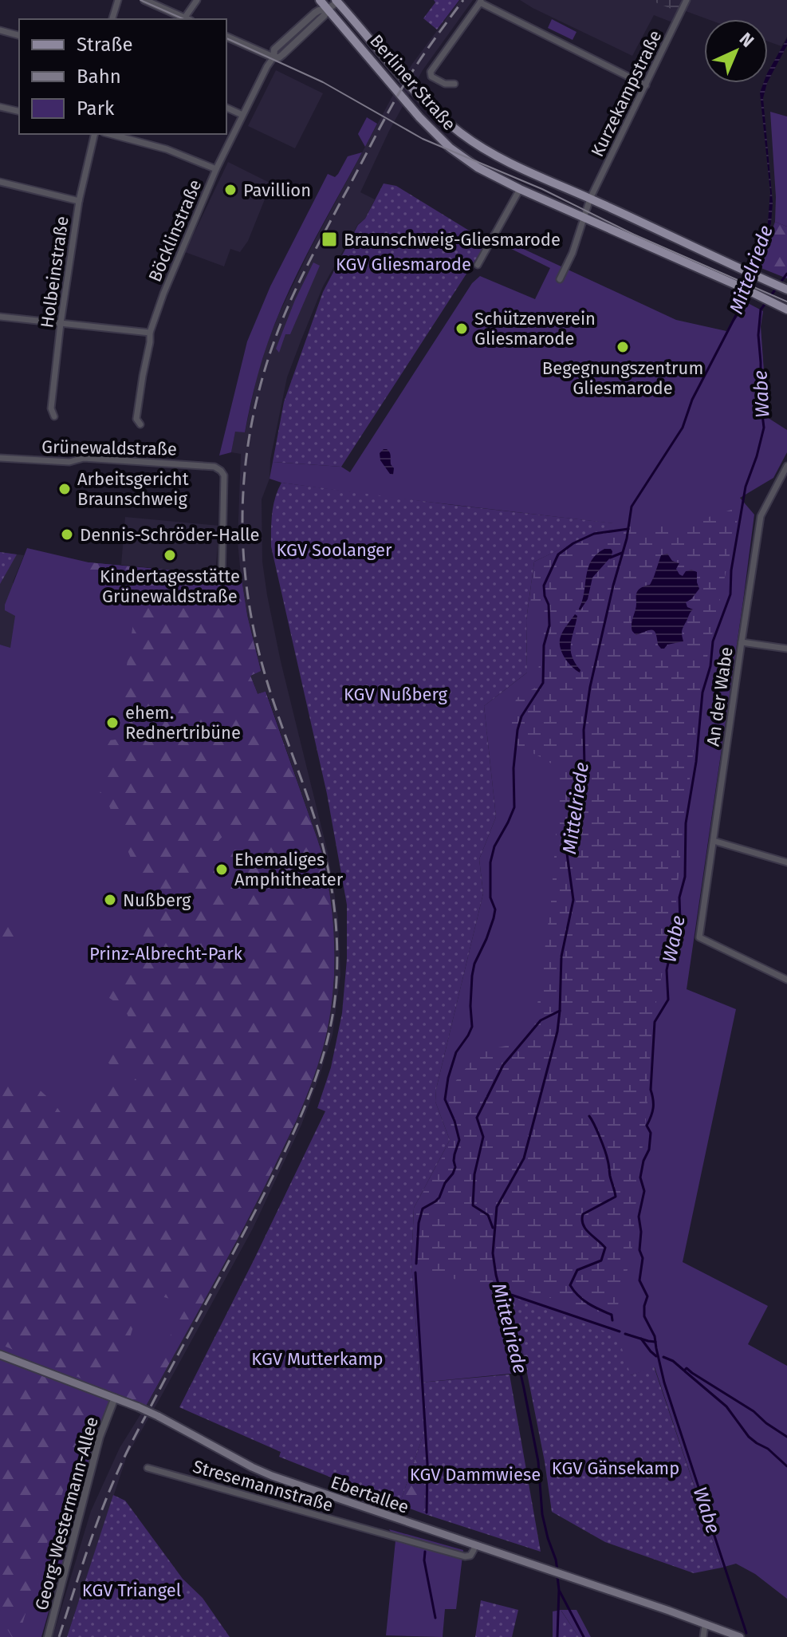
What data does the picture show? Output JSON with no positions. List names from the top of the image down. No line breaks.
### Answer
{"streets":{"main road":["Berliner Straße","Ebertallee"],"street":["Kurzekampstraße","Böcklinstraße","Holbeinstraße","Grünewaldstraße","An der Wabe","Stresemannstraße","Georg-Westermann-Allee"]},"crossings":[["Berliner Straße","Kurzekampstraße"],["Stresemannstraße","Ebertallee"],["Ebertallee","Georg-Westermann-Allee"]],"water":["Mittelriede","Wabe"],"parks":["KGV Gliesmarode","KGV Soolanger","KGV Nußberg","Prinz-Albrecht-Park","KGV Mutterkamp","KGV Gänsekamp","KGV Dammwiese","KGV Triangel"],"places":{"other":["Pavillion","Schützenverein Gliesmarode","Begegnungszentrum Gliesmarode","Arbeitsgericht Braunschweig","Dennis-Schröder-Halle","Kindertagesstätte Grünewaldstraße","ehem. Rednertribüne","Ehemaliges Amphitheater","Nußberg"],"transit":["Braunschweig-Gliesmarode"]},"legend":["Straße","Bahn","Park"],"north":"top right"}
